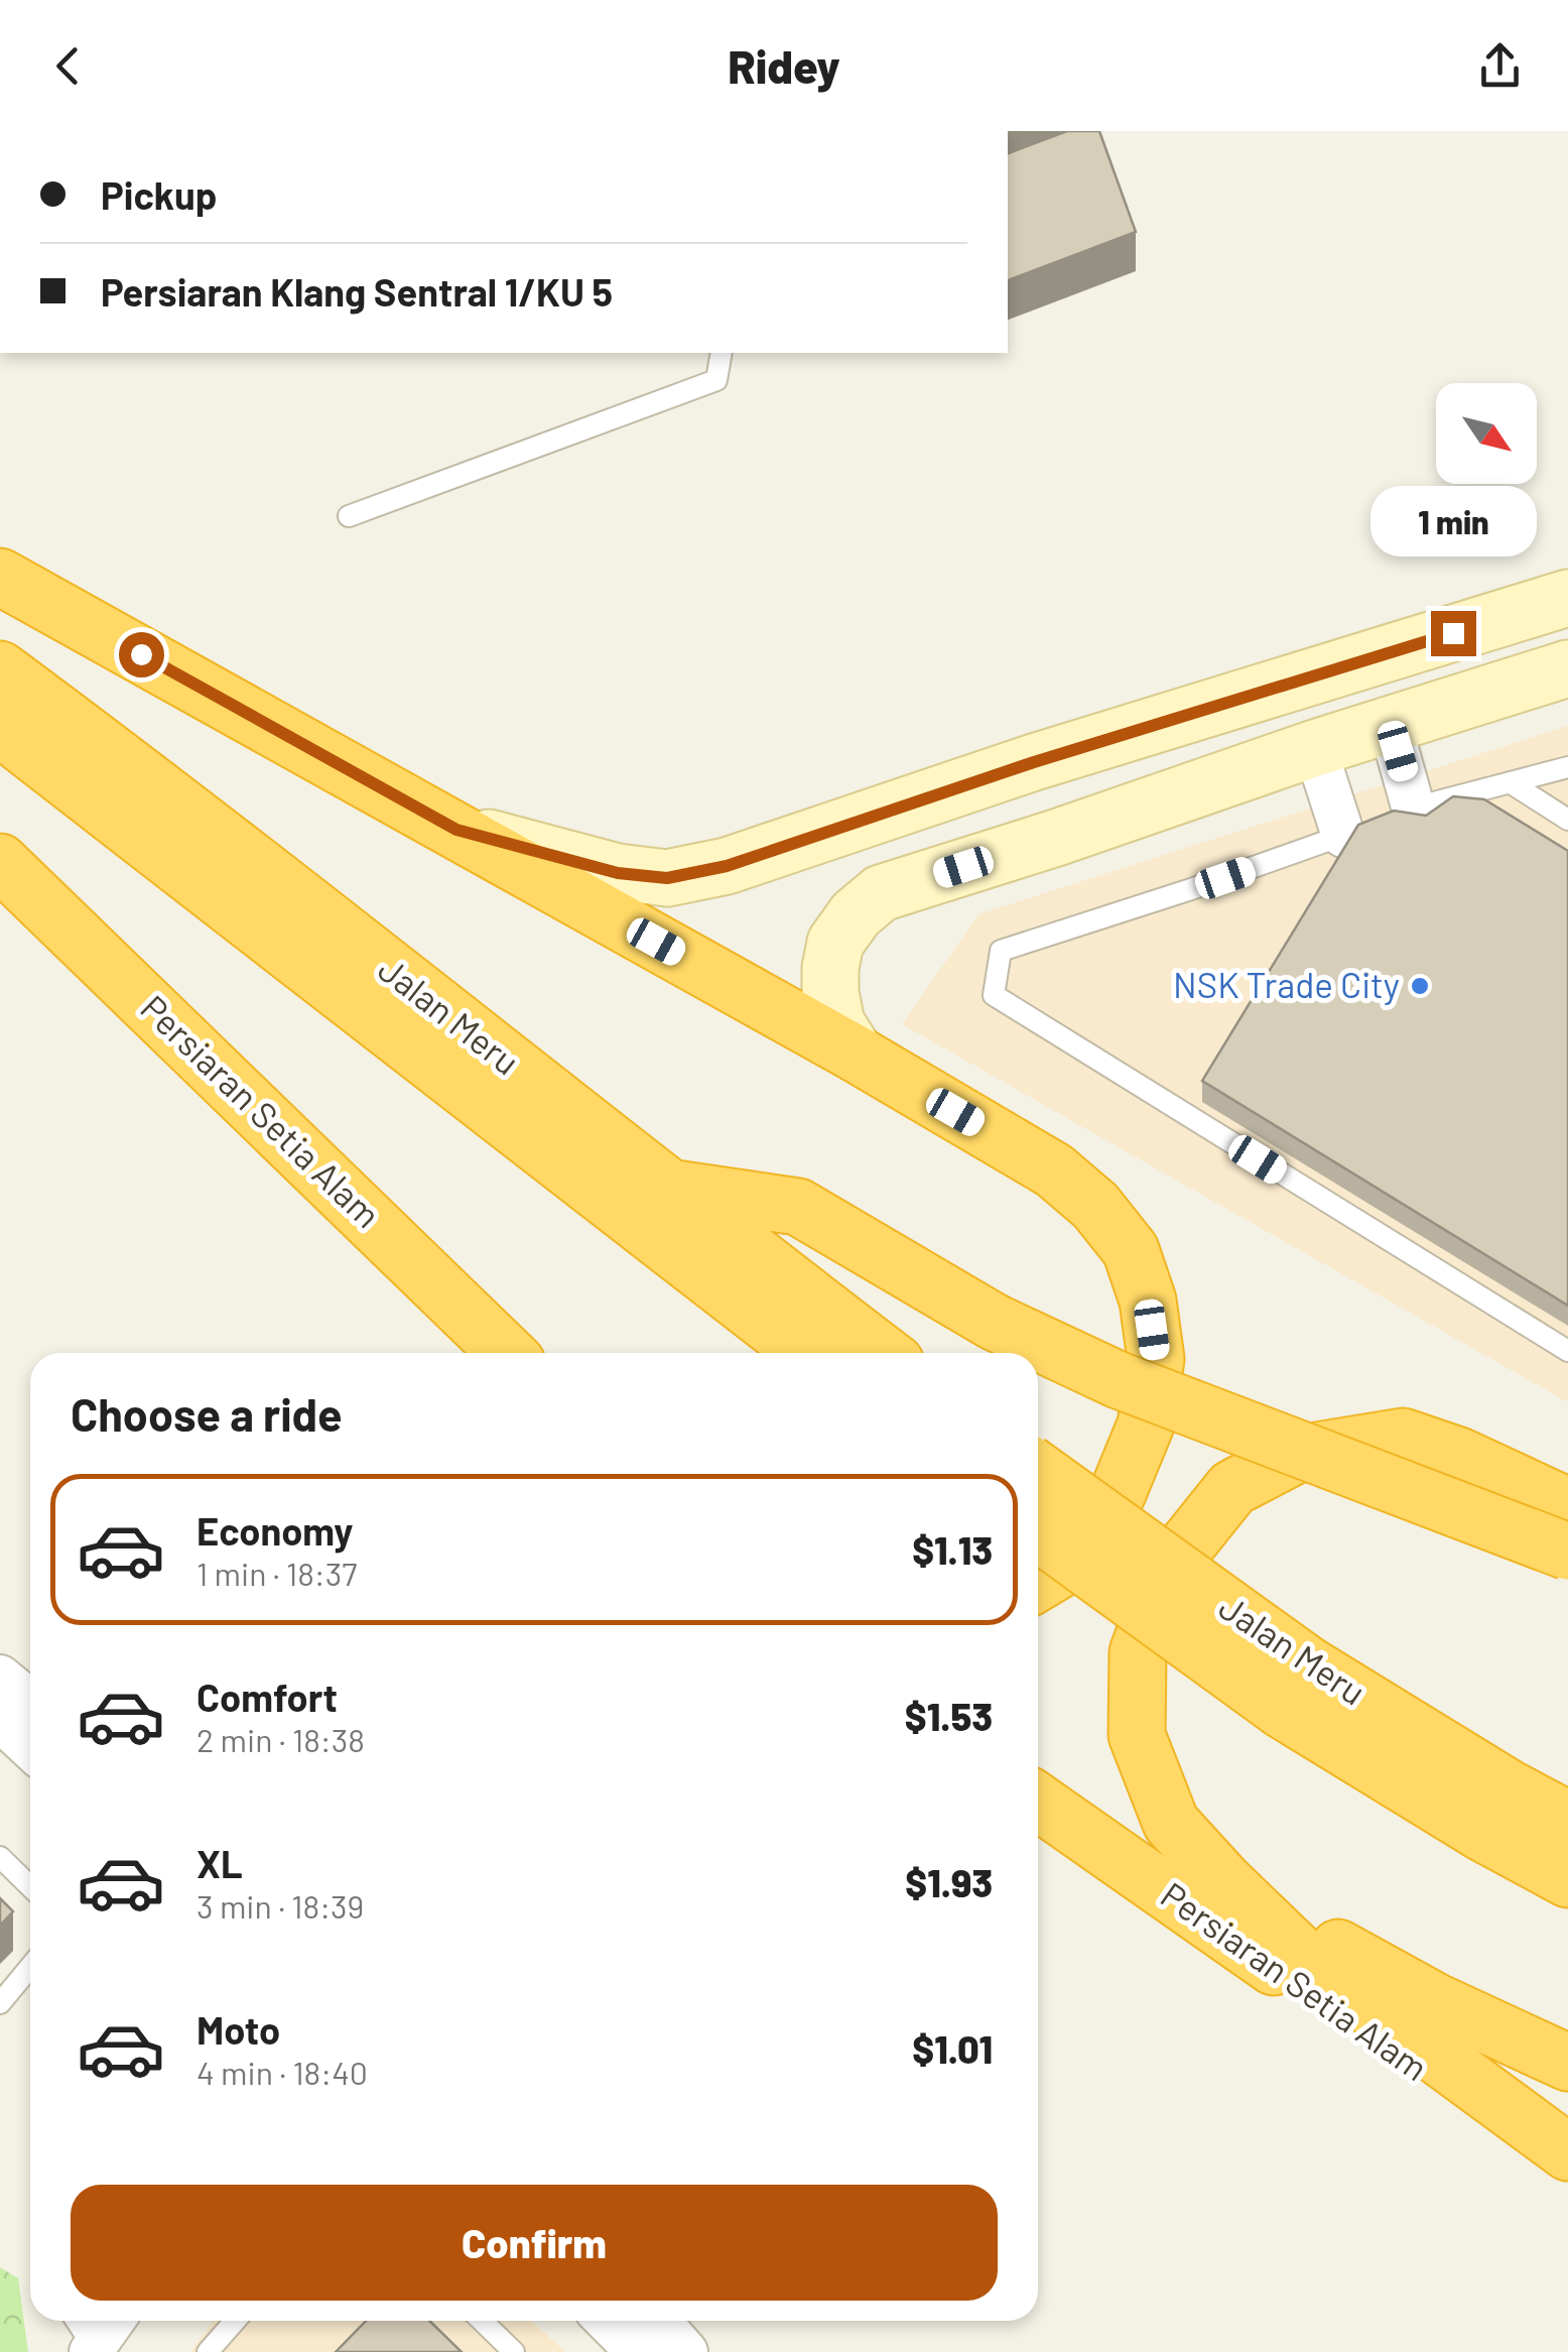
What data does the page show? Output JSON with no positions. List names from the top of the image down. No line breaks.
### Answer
{"streets":{"highway":["Jalan Meru","Persiaran Setia Alam"]},"places":["NSK Trade City"],"north":"bottom right","page":{"header":"Ridey","banner":["Pickup","Persiaran Klang Sentral 1/KU 5"],"bubble":"1 min","heading":"Choose a ride","list":[{"name":"Economy","note":"1 min · 18:37","value":"$1.13"},{"name":"Comfort","note":"2 min · 18:38","value":"$1.53"},{"name":"XL","note":"3 min · 18:39","value":"$1.93"},{"name":"Moto","note":"4 min · 18:40","value":"$1.01"}],"buttons":"Confirm"}}
